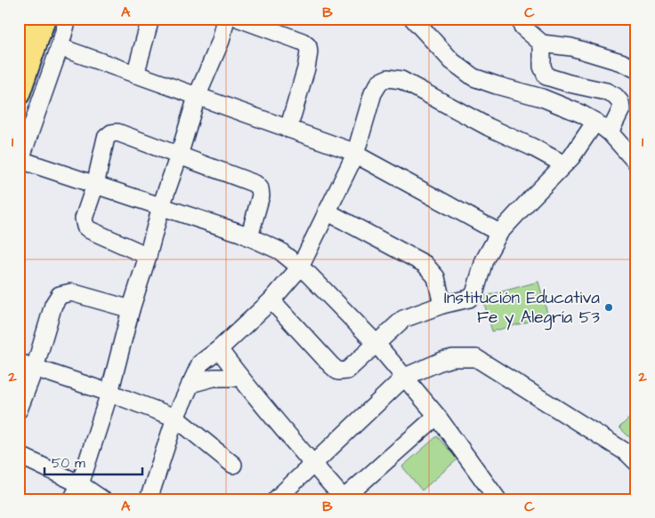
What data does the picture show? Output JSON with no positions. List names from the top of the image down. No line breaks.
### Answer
{"places":["Institución Educativa Fe y Alegría 53"],"scale_bar":"50 m","grid":{"columns":["A","B","C"],"rows":["1","2"]}}
